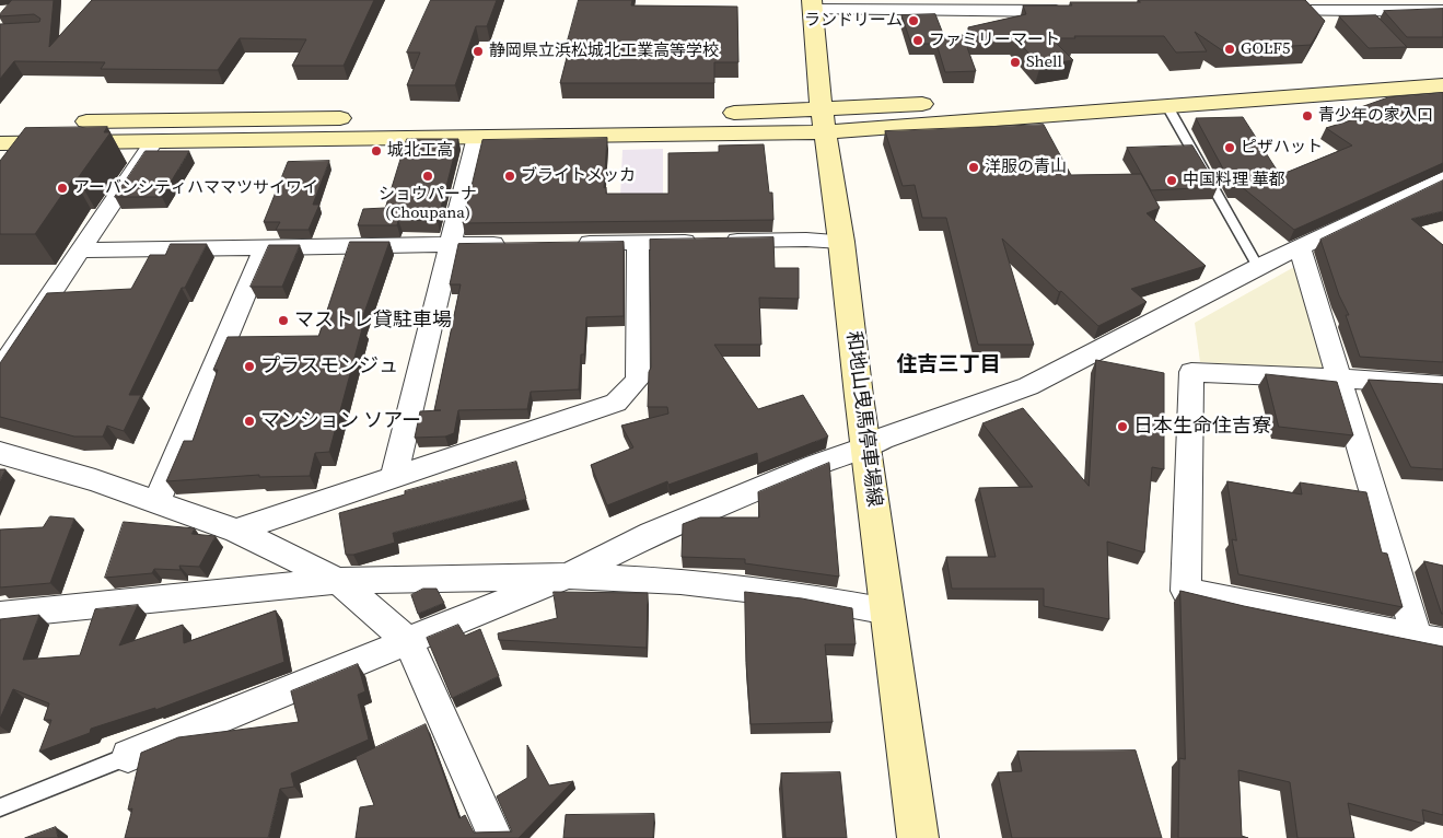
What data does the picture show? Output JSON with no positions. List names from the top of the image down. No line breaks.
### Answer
{"streets":{"street":["和地山曳馬停車場線"]},"districts":["住吉三丁目"],"places":["ランドリーム","ファミリーマート","GOLF5","静岡県立浜松城北工業高等学校","Shell","青少年の家入口","ピザハット","城北工高","洋服の青山","ショウパーナ (Choupana)","ブライトメッカ","中国料理 華都","アーバンシティハママツサイワイ","マストレ貸駐車場","プラスモンジュ","マンション ソアー","日本生命住吉寮"]}
